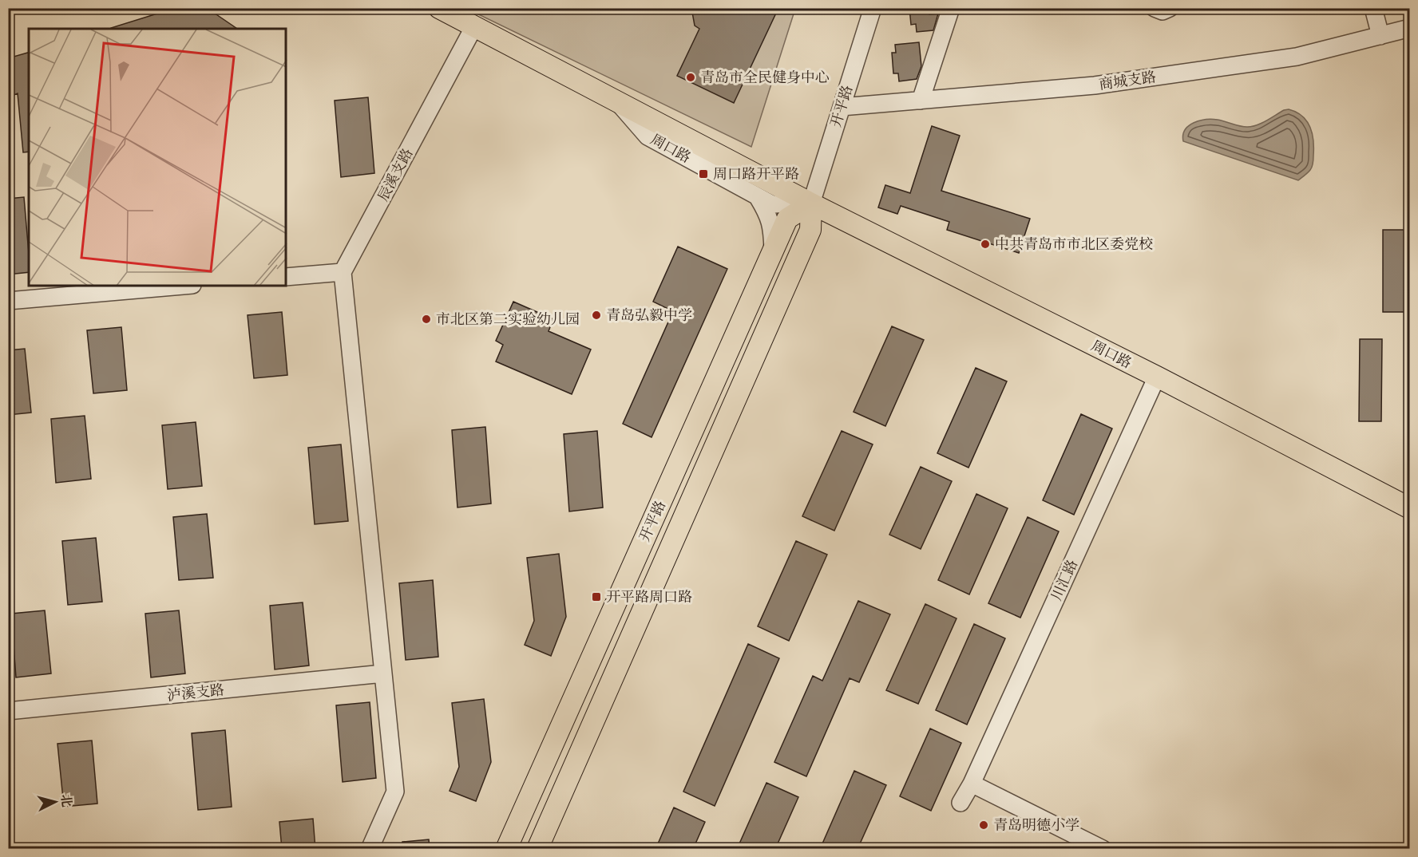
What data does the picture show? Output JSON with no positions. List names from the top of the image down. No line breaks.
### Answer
{"streets":{"main road":["开平路","周口路"],"street":["商城支路","辰溪支路","川汇路","泸溪支路"]},"crossings":[["商城支路","开平路"],["开平路","周口路"],["周口路","辰溪支路"],["周口路","川汇路"]],"places":{"other":["青岛市全民健身中心","中共青岛市市北区委党校","青岛弘毅中学","市北区第二实验幼儿园","青岛明德小学"],"transit":["周口路开平路","开平路周口路"]},"north":"right"}
